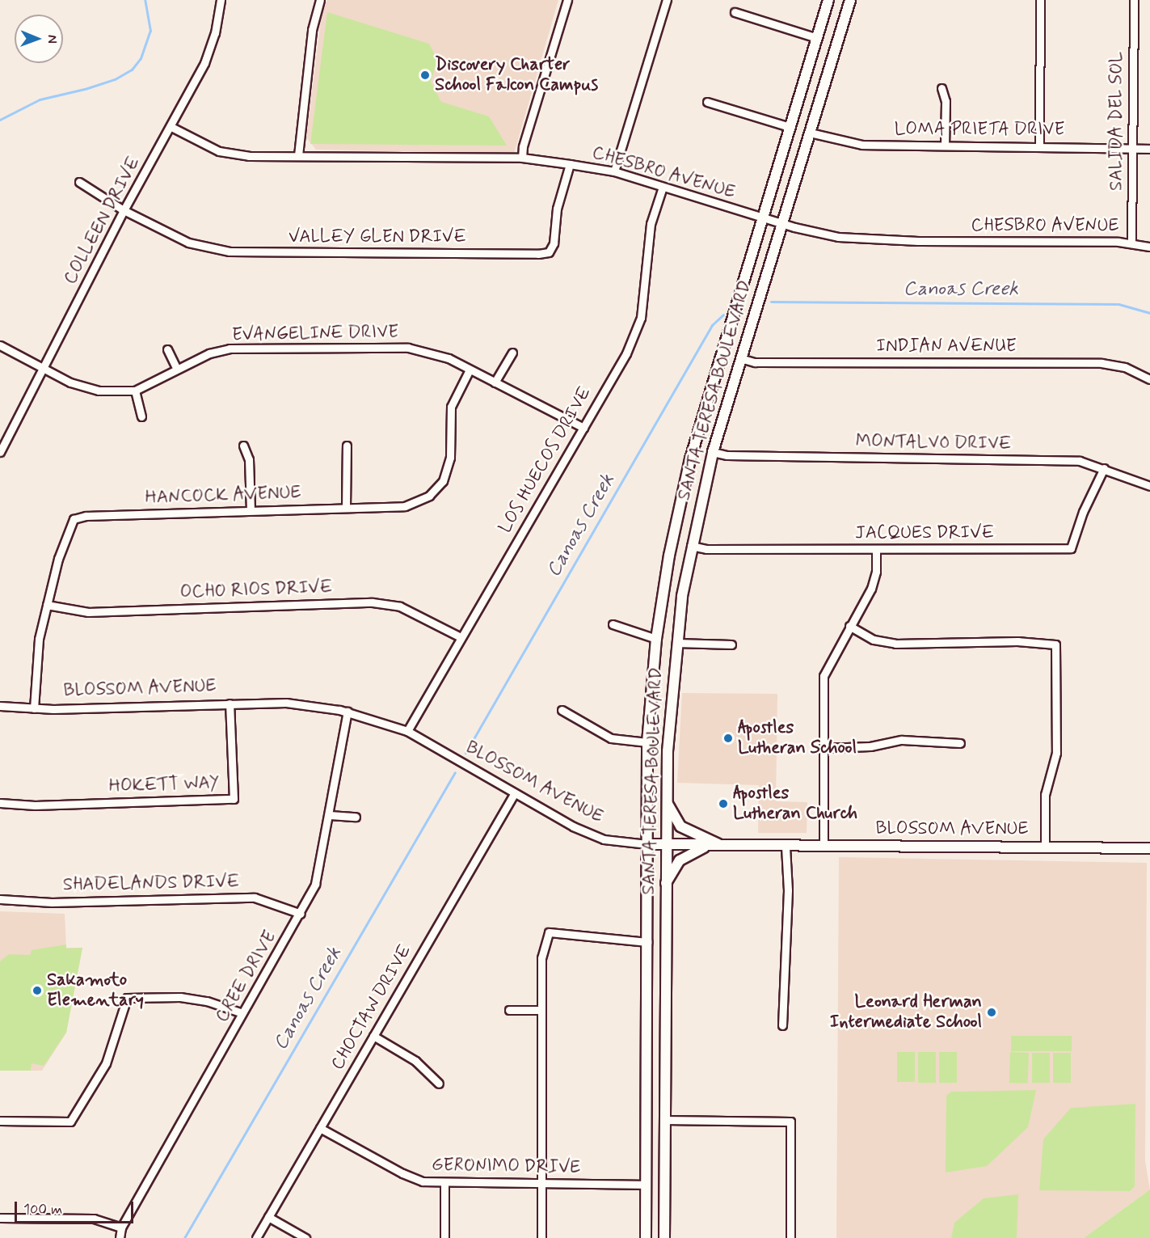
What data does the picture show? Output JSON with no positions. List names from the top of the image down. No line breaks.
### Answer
{"streets":{"main road":["SANTA TERESA BOULEVARD","BLOSSOM AVENUE"],"street":["SALIDA DEL SOL","LOMA PRIETA DRIVE","CHESBRO AVENUE","COLLEEN DRIVE","VALLEY GLEN DRIVE","EVANGELINE DRIVE","INDIAN AVENUE","MONTALVO DRIVE","LOS HUECOS DRIVE","HANCOCK AVENUE","JACQUES DRIVE","OCHO RIOS DRIVE","HOKETT WAY","SHADELANDS DRIVE","CREE DRIVE","CHOCTAW DRIVE","GERONIMO DRIVE"]},"crossings":[["SALIDA DEL SOL","LOMA PRIETA DRIVE"],["SALIDA DEL SOL","CHESBRO AVENUE"],["LOMA PRIETA DRIVE","SANTA TERESA BOULEVARD"],["CHESBRO AVENUE","COLLEEN DRIVE"],["CHESBRO AVENUE","VALLEY GLEN DRIVE"],["CHESBRO AVENUE","SANTA TERESA BOULEVARD"],["CHESBRO AVENUE","LOS HUECOS DRIVE"],["COLLEEN DRIVE","VALLEY GLEN DRIVE"],["COLLEEN DRIVE","EVANGELINE DRIVE"],["EVANGELINE DRIVE","LOS HUECOS DRIVE"],["EVANGELINE DRIVE","HANCOCK AVENUE"],["INDIAN AVENUE","SANTA TERESA BOULEVARD"],["SANTA TERESA BOULEVARD","MONTALVO DRIVE"],["SANTA TERESA BOULEVARD","JACQUES DRIVE"],["SANTA TERESA BOULEVARD","BLOSSOM AVENUE"],["SANTA TERESA BOULEVARD","GERONIMO DRIVE"],["MONTALVO DRIVE","JACQUES DRIVE"],["LOS HUECOS DRIVE","OCHO RIOS DRIVE"],["LOS HUECOS DRIVE","BLOSSOM AVENUE"],["HANCOCK AVENUE","OCHO RIOS DRIVE"],["HANCOCK AVENUE","BLOSSOM AVENUE"],["BLOSSOM AVENUE","HOKETT WAY"],["BLOSSOM AVENUE","CREE DRIVE"],["BLOSSOM AVENUE","CHOCTAW DRIVE"],["SHADELANDS DRIVE","CREE DRIVE"],["CHOCTAW DRIVE","GERONIMO DRIVE"]],"water":["Canoas Creek"],"places":["Discovery Charter School Falcon Campus","Apostles Lutheran School","Apostles Lutheran Church","Sakamoto Elementary","Leonard Herman Intermediate School"],"scale_bar":"100 m","north":"right"}
